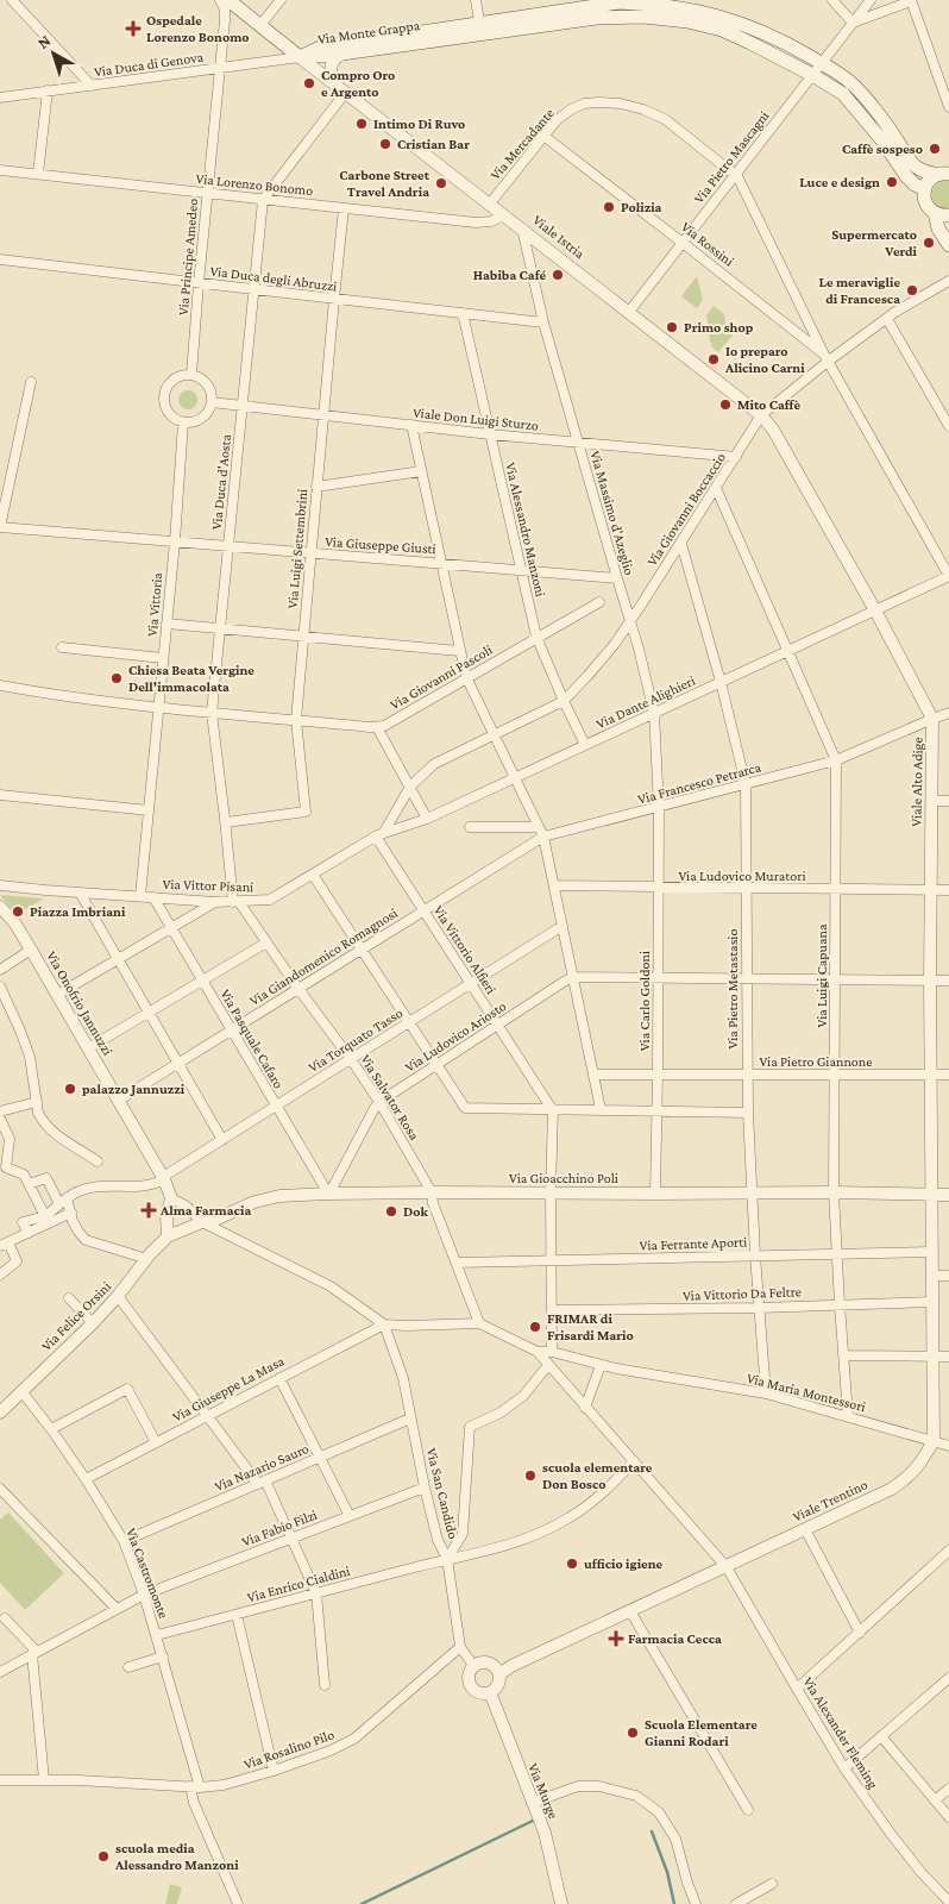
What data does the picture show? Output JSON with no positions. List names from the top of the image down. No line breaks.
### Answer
{"streets":{"main road":["Via Monte Grappa","Viale Istria"],"street":["Via Duca di Genova","Via Mercadante","Via Pietro Mascagni","Via Lorenzo Bonomo","Via Rossini","Via Principe Amedeo","Via Duca degli Abruzzi","Viale Don Luigi Sturzo","Via Duca d'Aosta","Via Giovanni Boccaccio","Via Massimo d'Azeglio","Via Alessandro Manzoni","Via Giuseppe Giusti","Via Luigi Settembrini","Via Vittoria","Via Giovanni Pascoli","Via Dante Alighieri","Viale Alto Adige","Via Francesco Petrarca","Via Ludovico Muratori","Via Vittor Pisani","Via Vittorio Alfieri","Via Giandomenico Romagnosi","Via Luigi Capuana","Via Pietro Metastasio","Via Carlo Goldoni","Via Onofrio Jannuzzi","Via Ludovico Ariosto","Via Pasquale Cafaro","Via Torquato Tasso","Via Pietro Giannone","Via Salvator Rosa","Via Gioacchino Poli","Via Ferrante Aporti","Via Vittorio Da Feltre","Via Felice Orsini","Via Giuseppe La Masa","Via Maria Montessori","Via Nazario Sauro","Via San Candido","Viale Trentino","Via Fabio Filzi","Via Castromonte","Via Enrico Cialdini","Via Alexander Fleming","Via Rosalino Pilo","Via Murge"]},"crossings":[["Via Monte Grappa","Via Duca di Genova"],["Via Monte Grappa","Via Pietro Mascagni"],["Via Monte Grappa","Viale Istria"],["Via Duca di Genova","Viale Istria"],["Via Duca di Genova","Via Principe Amedeo"],["Via Mercadante","Via Pietro Mascagni"],["Via Mercadante","Viale Istria"],["Via Mercadante","Via Rossini"],["Via Pietro Mascagni","Viale Istria"],["Via Pietro Mascagni","Via Rossini"],["Via Lorenzo Bonomo","Viale Istria"],["Via Lorenzo Bonomo","Via Principe Amedeo"],["Via Lorenzo Bonomo","Via Duca d'Aosta"],["Via Lorenzo Bonomo","Via Luigi Settembrini"],["Viale Istria","Via Giovanni Boccaccio"],["Viale Istria","Via Massimo d'Azeglio"],["Viale Istria","Viale Alto Adige"],["Via Principe Amedeo","Via Duca degli Abruzzi"],["Via Principe Amedeo","Viale Don Luigi Sturzo"],["Via Principe Amedeo","Via Vittoria"],["Via Duca degli Abruzzi","Via Duca d'Aosta"],["Via Duca degli Abruzzi","Via Massimo d'Azeglio"],["Via Duca degli Abruzzi","Via Alessandro Manzoni"],["Via Duca degli Abruzzi","Via Luigi Settembrini"],["Viale Don Luigi Sturzo","Via Duca d'Aosta"],["Viale Don Luigi Sturzo","Via Giovanni Boccaccio"],["Viale Don Luigi Sturzo","Via Massimo d'Azeglio"],["Viale Don Luigi Sturzo","Via Alessandro Manzoni"],["Viale Don Luigi Sturzo","Via Luigi Settembrini"],["Viale Don Luigi Sturzo","Via Vittoria"],["Via Duca d'Aosta","Via Giuseppe Giusti"],["Via Duca d'Aosta","Via Luigi Settembrini"],["Via Duca d'Aosta","Via Vittor Pisani"],["Via Duca d'Aosta","Via Salvator Rosa"],["Via Giovanni Boccaccio","Via Massimo d'Azeglio"],["Via Giovanni Boccaccio","Via Alessandro Manzoni"],["Via Giovanni Boccaccio","Via Dante Alighieri"],["Via Giovanni Boccaccio","Viale Alto Adige"],["Via Giovanni Boccaccio","Via Vittor Pisani"],["Via Giovanni Boccaccio","Via Vittorio Alfieri"],["Via Giovanni Boccaccio","Via Pietro Metastasio"],["Via Massimo d'Azeglio","Via Giuseppe Giusti"],["Via Massimo d'Azeglio","Via Dante Alighieri"],["Via Massimo d'Azeglio","Via Francesco Petrarca"],["Via Massimo d'Azeglio","Via Carlo Goldoni"],["Via Alessandro Manzoni","Via Giuseppe Giusti"],["Via Alessandro Manzoni","Via Giovanni Pascoli"],["Via Alessandro Manzoni","Via Dante Alighieri"],["Via Giuseppe Giusti","Via Luigi Settembrini"],["Via Giuseppe Giusti","Via Vittoria"],["Via Vittoria","Via Vittor Pisani"],["Via Dante Alighieri","Viale Alto Adige"],["Via Dante Alighieri","Via Vittor Pisani"],["Via Dante Alighieri","Via Vittorio Alfieri"],["Via Dante Alighieri","Via Pietro Metastasio"],["Viale Alto Adige","Via Francesco Petrarca"],["Viale Alto Adige","Via Ludovico Muratori"],["Viale Alto Adige","Via Pietro Giannone"],["Viale Alto Adige","Via Gioacchino Poli"],["Via Francesco Petrarca","Via Giandomenico Romagnosi"],["Via Francesco Petrarca","Via Luigi Capuana"],["Via Francesco Petrarca","Via Pietro Metastasio"],["Via Francesco Petrarca","Via Carlo Goldoni"],["Via Ludovico Muratori","Via Luigi Capuana"],["Via Ludovico Muratori","Via Pietro Metastasio"],["Via Ludovico Muratori","Via Carlo Goldoni"],["Via Vittor Pisani","Via Vittorio Alfieri"],["Via Vittor Pisani","Via Pasquale Cafaro"],["Via Vittor Pisani","Via Salvator Rosa"],["Via Vittorio Alfieri","Via Giandomenico Romagnosi"],["Via Vittorio Alfieri","Via Ludovico Ariosto"],["Via Vittorio Alfieri","Via Torquato Tasso"],["Via Giandomenico Romagnosi","Via Onofrio Jannuzzi"],["Via Giandomenico Romagnosi","Via Pasquale Cafaro"],["Via Giandomenico Romagnosi","Via Salvator Rosa"],["Via Luigi Capuana","Via Pietro Giannone"],["Via Luigi Capuana","Via Gioacchino Poli"],["Via Luigi Capuana","Via Ferrante Aporti"],["Via Luigi Capuana","Via Vittorio Da Feltre"],["Via Luigi Capuana","Via Maria Montessori"],["Via Pietro Metastasio","Via Pietro Giannone"],["Via Pietro Metastasio","Via Gioacchino Poli"],["Via Pietro Metastasio","Via Ferrante Aporti"],["Via Pietro Metastasio","Via Vittorio Da Feltre"],["Via Pietro Metastasio","Via Maria Montessori"],["Via Carlo Goldoni","Via Pietro Giannone"],["Via Carlo Goldoni","Via Gioacchino Poli"],["Via Onofrio Jannuzzi","Via Torquato Tasso"],["Via Ludovico Ariosto","Via Pasquale Cafaro"],["Via Ludovico Ariosto","Via Salvator Rosa"],["Via Ludovico Ariosto","Via Gioacchino Poli"],["Via Pasquale Cafaro","Via Torquato Tasso"],["Via Pasquale Cafaro","Via Gioacchino Poli"],["Via Torquato Tasso","Via Salvator Rosa"],["Via Salvator Rosa","Via Gioacchino Poli"],["Via Salvator Rosa","Via Ferrante Aporti"],["Via Gioacchino Poli","Via Felice Orsini"],["Via Felice Orsini","Via Castromonte"],["Via Giuseppe La Masa","Via San Candido"],["Via Giuseppe La Masa","Via Castromonte"],["Via Maria Montessori","Viale Trentino"],["Via Maria Montessori","Via Alexander Fleming"],["Via Nazario Sauro","Via San Candido"],["Via Nazario Sauro","Via Castromonte"],["Via San Candido","Viale Trentino"],["Via San Candido","Via Fabio Filzi"],["Via San Candido","Via Enrico Cialdini"],["Via San Candido","Via Rosalino Pilo"],["Via San Candido","Via Murge"],["Viale Trentino","Via Alexander Fleming"],["Viale Trentino","Via Murge"],["Via Fabio Filzi","Via Castromonte"],["Via Castromonte","Via Enrico Cialdini"],["Via Castromonte","Via Rosalino Pilo"],["Via Enrico Cialdini","Via Alexander Fleming"]],"places":{"health":["Ospedale Lorenzo Bonomo","Alma Farmacia","Farmacia Cecca"],"other":["Compro Oro e Argento","Intimo Di Ruvo","Cristian Bar","Caffè sospeso","Luce e design","Carbone Street Travel Andria","Polizia","Supermercato Verdi","Habiba Café","Le meraviglie di Francesca","Primo shop","Io preparo Alicino Carni","Mito Caffè","Chiesa Beata Vergine Dell'immacolata","Piazza Imbriani","palazzo Jannuzzi","Dok","FRIMAR di Frisardi Mario","scuola elementare Don Bosco","ufficio igiene","Scuola Elementare Gianni Rodari","scuola media Alessandro Manzoni"]},"north":"top left"}
